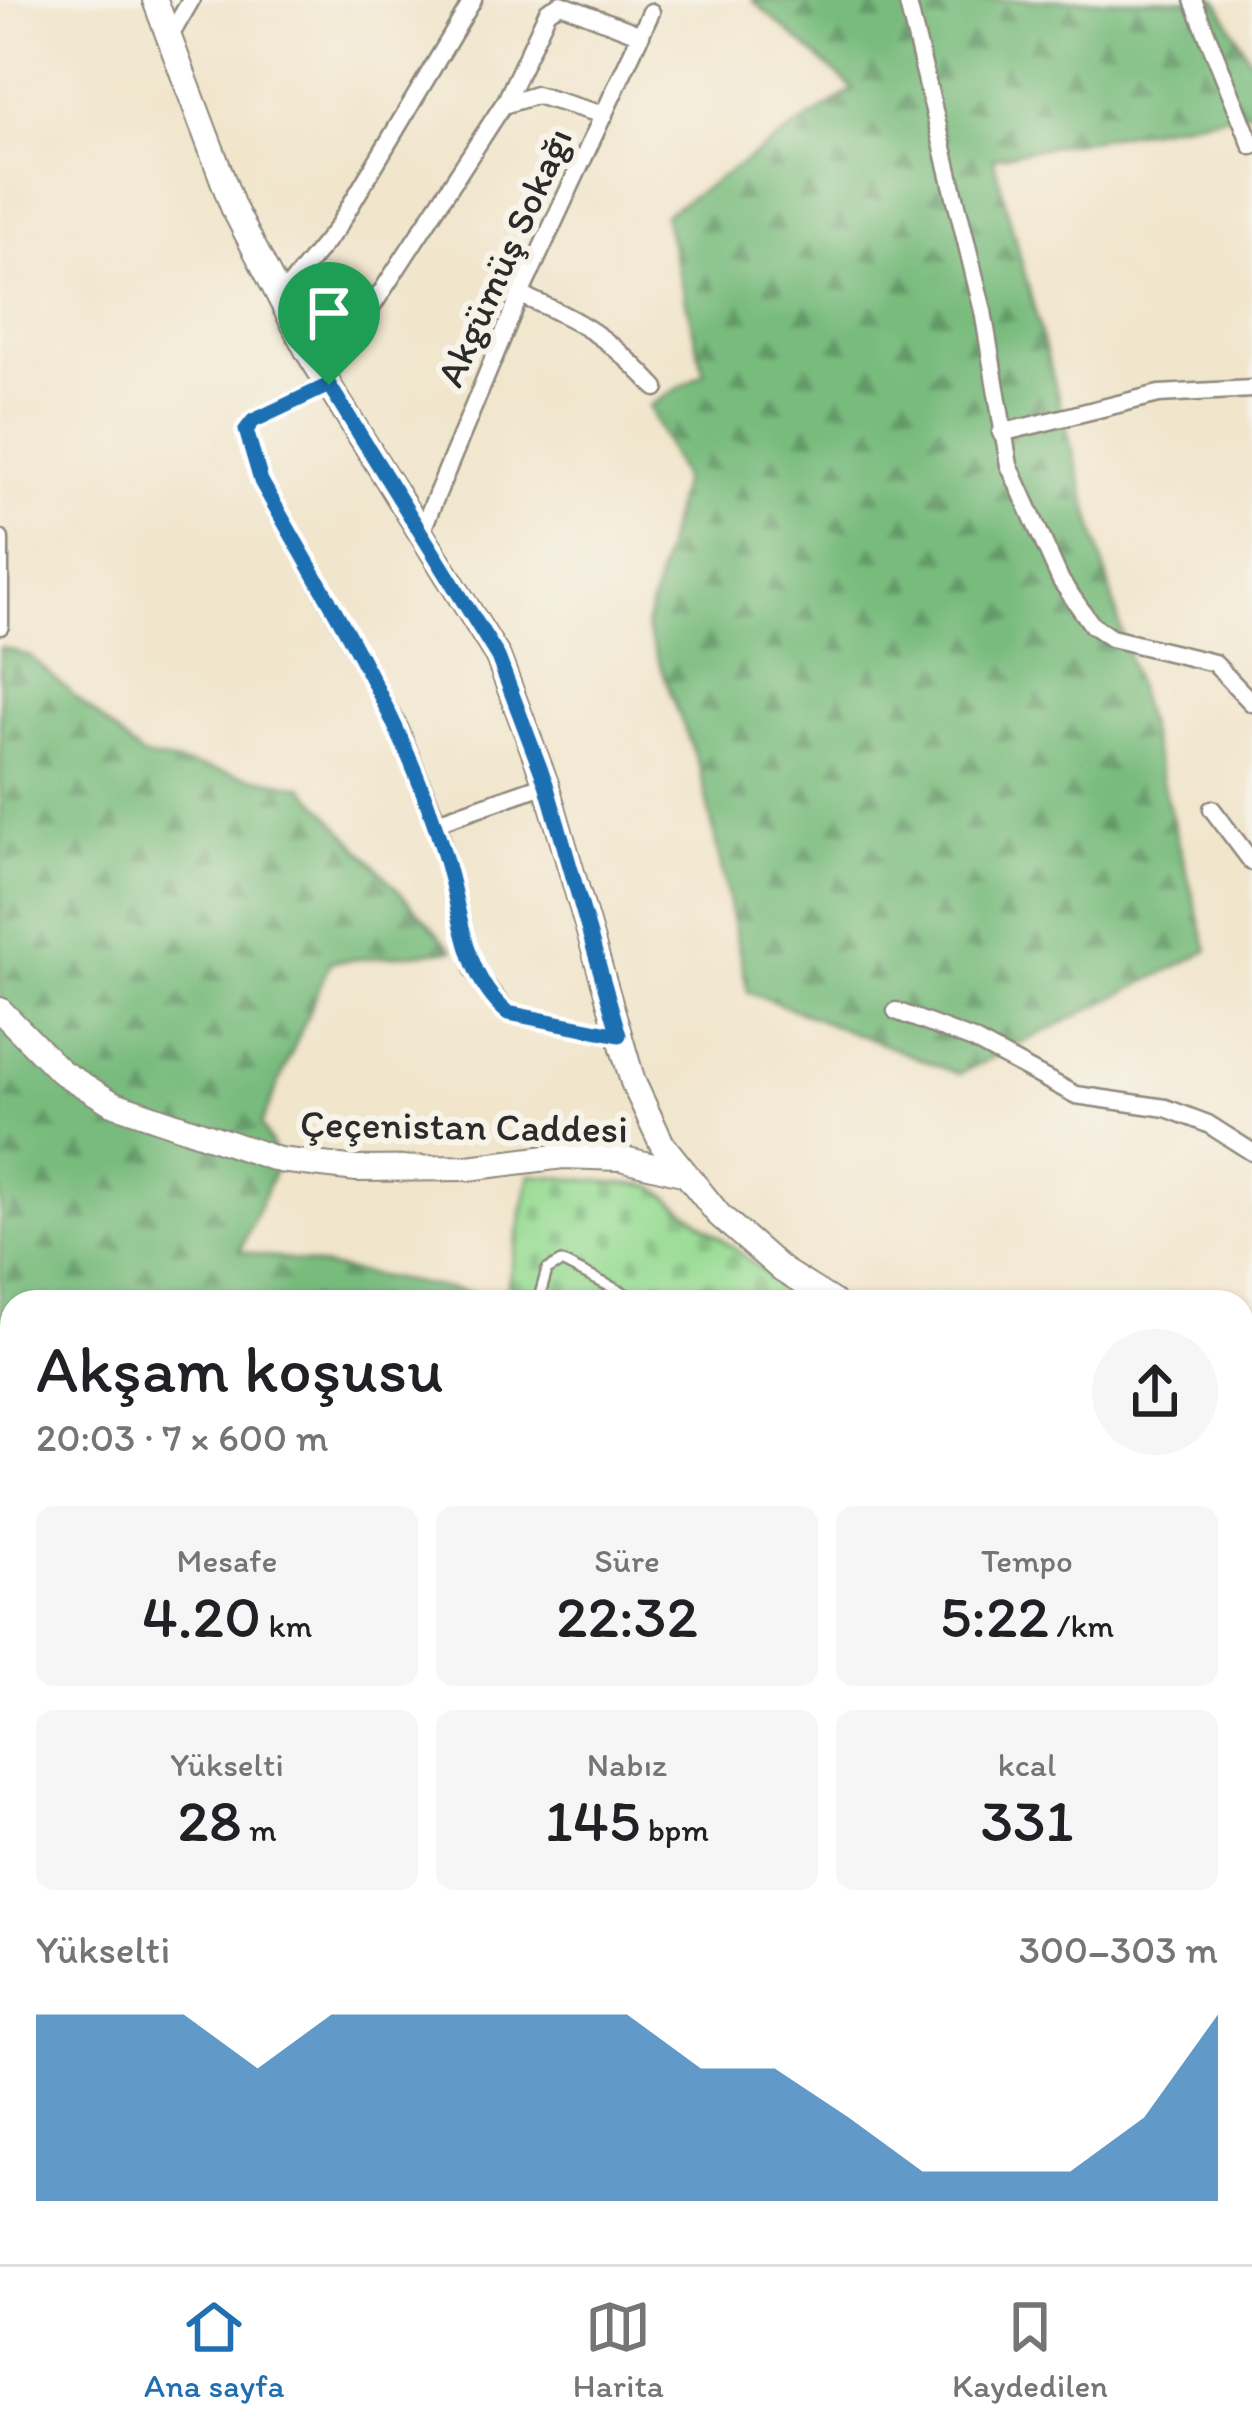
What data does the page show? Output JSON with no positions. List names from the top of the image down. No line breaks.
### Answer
{"streets":{"street":["Akgümüş Sokağı","Çeçenistan Caddesi"]},"page":{"heading":["Akşam koşusu","20:03 · 7 × 600 m"],"stats":[["Mesafe","4.20 km"],["Süre","22:32"],["Tempo","5:22 /km"],["Yükselti","28 m"],["Nabız","145 bpm"],["kcal","331"]],"chart":["Yükselti","300–303 m"],"tabs":["Ana sayfa","Harita","Kaydedilen"]}}
